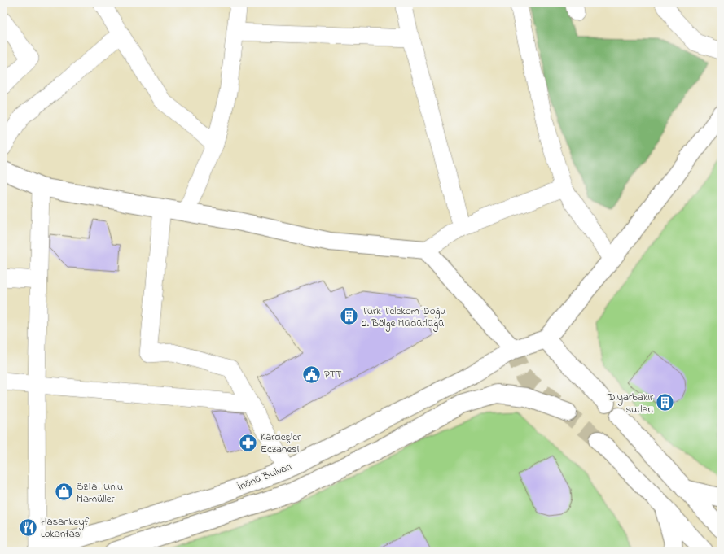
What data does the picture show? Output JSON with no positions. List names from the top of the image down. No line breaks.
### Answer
{"streets":{"main road":["İnönü Bulvarı"]},"places":{"building":["Türk Telekom Doğu 2. Bölge Müdürlüğü","Diyarbakır surları"],"public building":["PTT"],"pharmacy":["Kardeşler Eczanesi"],"shop":["Öztat Unlu Mamüller"],"restaurant":["Hasankeyf Lokantası"]}}
